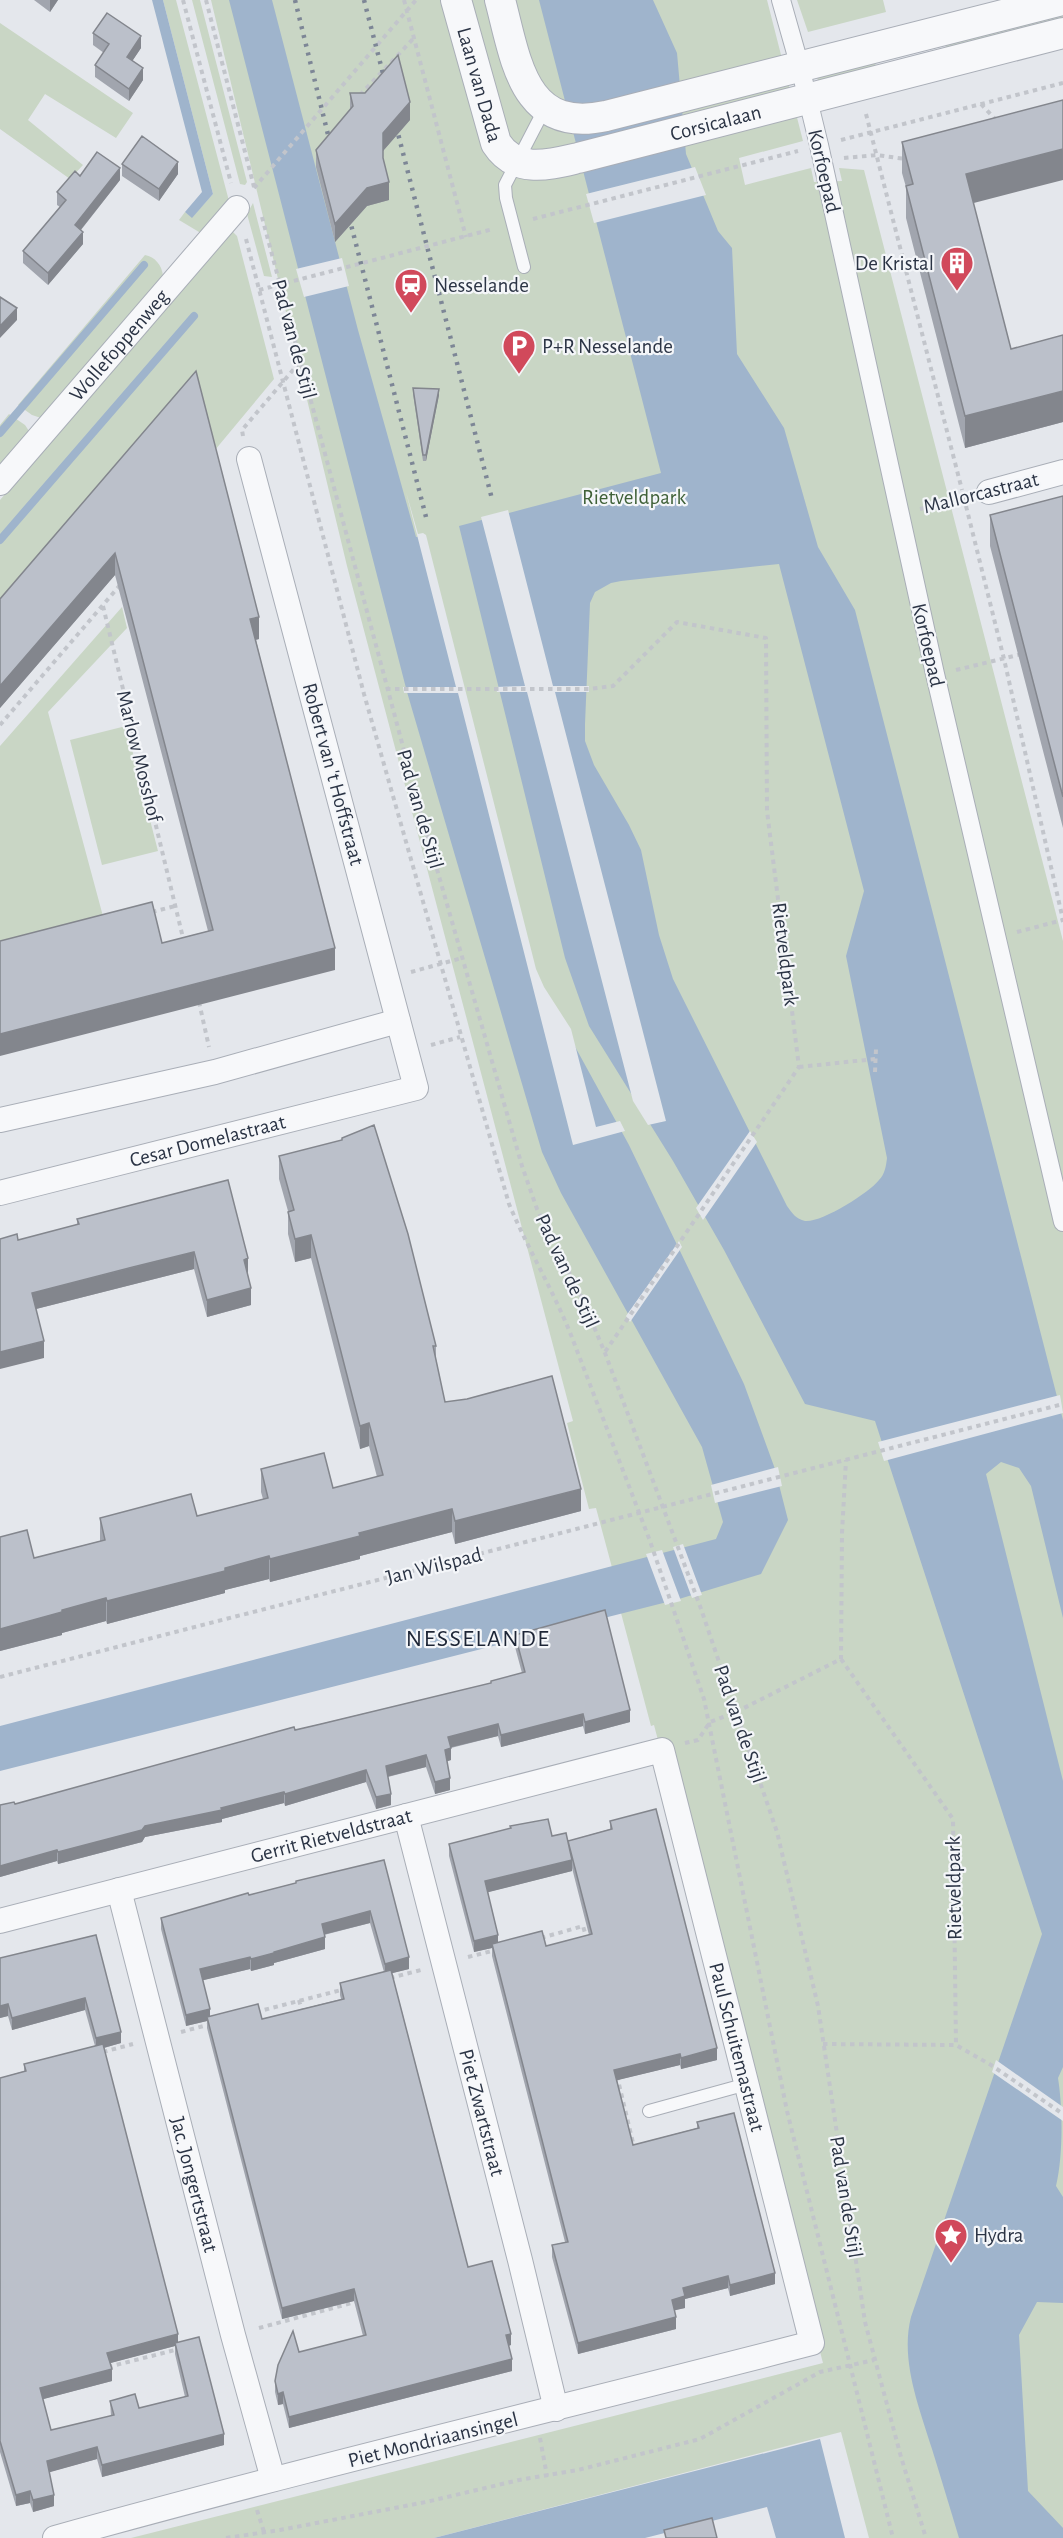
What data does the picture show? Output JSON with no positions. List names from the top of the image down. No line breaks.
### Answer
{"streets":{"street":["Laan van Dada","Corsicalaan","Korfoepad","Wollefoppenweg","Mallorcastraat","Robert van 't Hoffstraat","Cesar Domelastraat","Gerrit Rietveldstraat","Paul Schuitemastraat","Piet Zwartstraat","Jac. Jongertstraat","Piet Mondriaansingel"],"path":["Pad van de Stijl","Marlow Mosshof","Rietveldpark","Jan Wilspad"]},"crossings":[["Laan van Dada","Corsicalaan"],["Corsicalaan","Korfoepad"],["Korfoepad","Mallorcastraat"],["Pad van de Stijl","Wollefoppenweg"],["Pad van de Stijl","Rietveldpark"],["Pad van de Stijl","Jan Wilspad"],["Robert van 't Hoffstraat","Cesar Domelastraat"],["Gerrit Rietveldstraat","Paul Schuitemastraat"],["Gerrit Rietveldstraat","Piet Zwartstraat"],["Gerrit Rietveldstraat","Jac. Jongertstraat"],["Paul Schuitemastraat","Piet Mondriaansingel"],["Piet Zwartstraat","Piet Mondriaansingel"],["Jac. Jongertstraat","Piet Mondriaansingel"]],"districts":["NESSELANDE"],"parks":["Rietveldpark"],"places":{"building":["De Kristal"],"station":["Nesselande"],"parking":["P+R Nesselande"],"place":["Hydra"]}}
